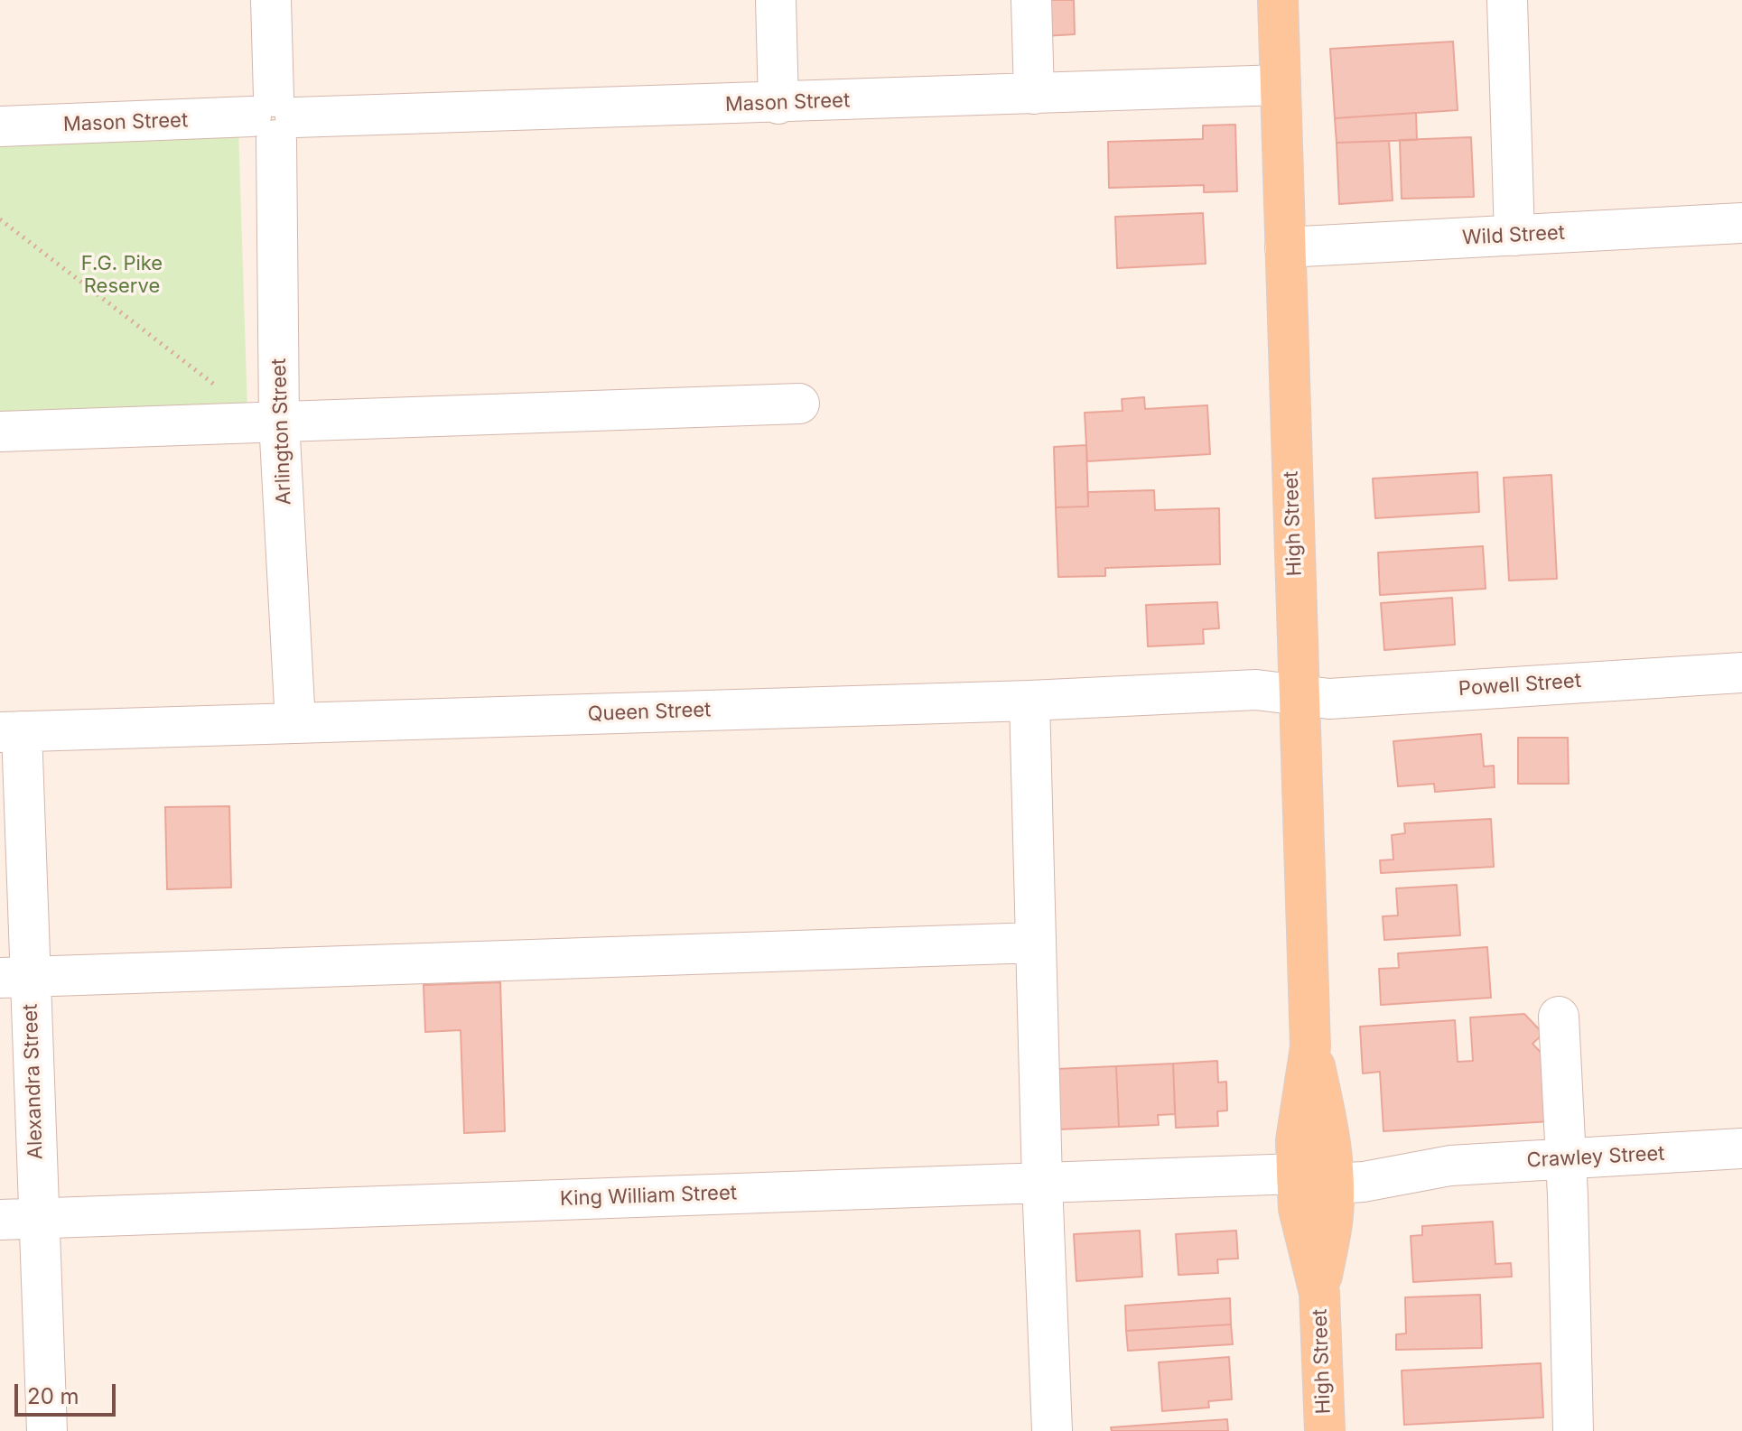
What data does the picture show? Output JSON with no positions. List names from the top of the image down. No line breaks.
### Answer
{"streets":{"main road":["High Street"],"street":["Mason Street","Wild Street","Arlington Street","Powell Street","Queen Street","Alexandra Street","Crawley Street","King William Street"]},"crossings":[["Mason Street","Arlington Street"],["Mason Street","High Street"],["Wild Street","High Street"],["Arlington Street","Queen Street"],["High Street","Powell Street"],["High Street","Queen Street"],["High Street","Crawley Street"],["High Street","King William Street"],["Powell Street","Queen Street"],["Queen Street","Alexandra Street"],["Alexandra Street","King William Street"],["Crawley Street","King William Street"]],"parks":["F.G. Pike Reserve"],"scale_bar":"20 m"}
